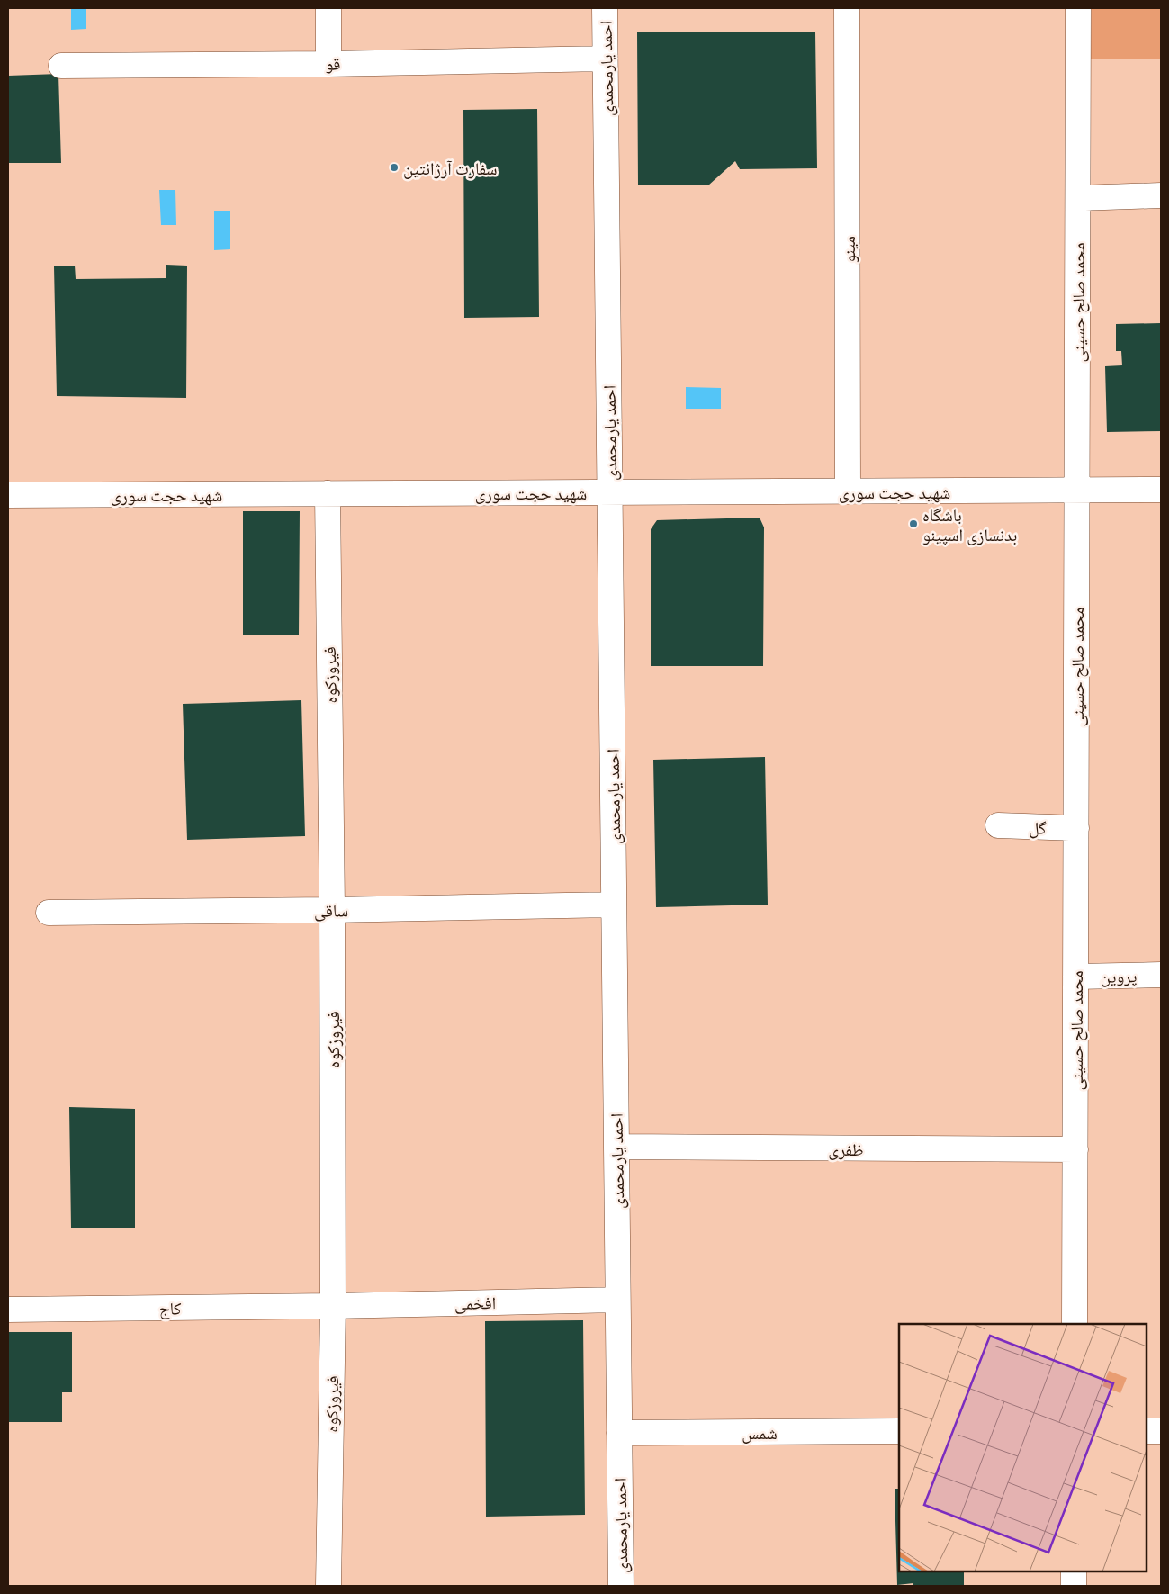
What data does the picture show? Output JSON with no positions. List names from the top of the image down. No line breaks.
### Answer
{"streets":{"street":["قو","احمد یارمحمدی","مینو","محمد صالح حسینی","شهید حجت سوری","فیروزکوه","گل","ساقی","پروین","ظفری","افخمی","کاج","شمس"]},"crossings":[["قو","احمد یارمحمدی"],["احمد یارمحمدی","شهید حجت سوری"],["احمد یارمحمدی","ساقی"],["احمد یارمحمدی","ظفری"],["احمد یارمحمدی","افخمی"],["احمد یارمحمدی","شمس"],["مینو","شهید حجت سوری"],["محمد صالح حسینی","شهید حجت سوری"],["محمد صالح حسینی","گل"],["محمد صالح حسینی","پروین"],["محمد صالح حسینی","ظفری"],["شهید حجت سوری","فیروزکوه"],["فیروزکوه","ساقی"],["فیروزکوه","افخمی"],["فیروزکوه","کاج"],["افخمی","کاج"]],"places":["سفارت آرژانتین","باشگاه بدنسازی اسپینو"]}
